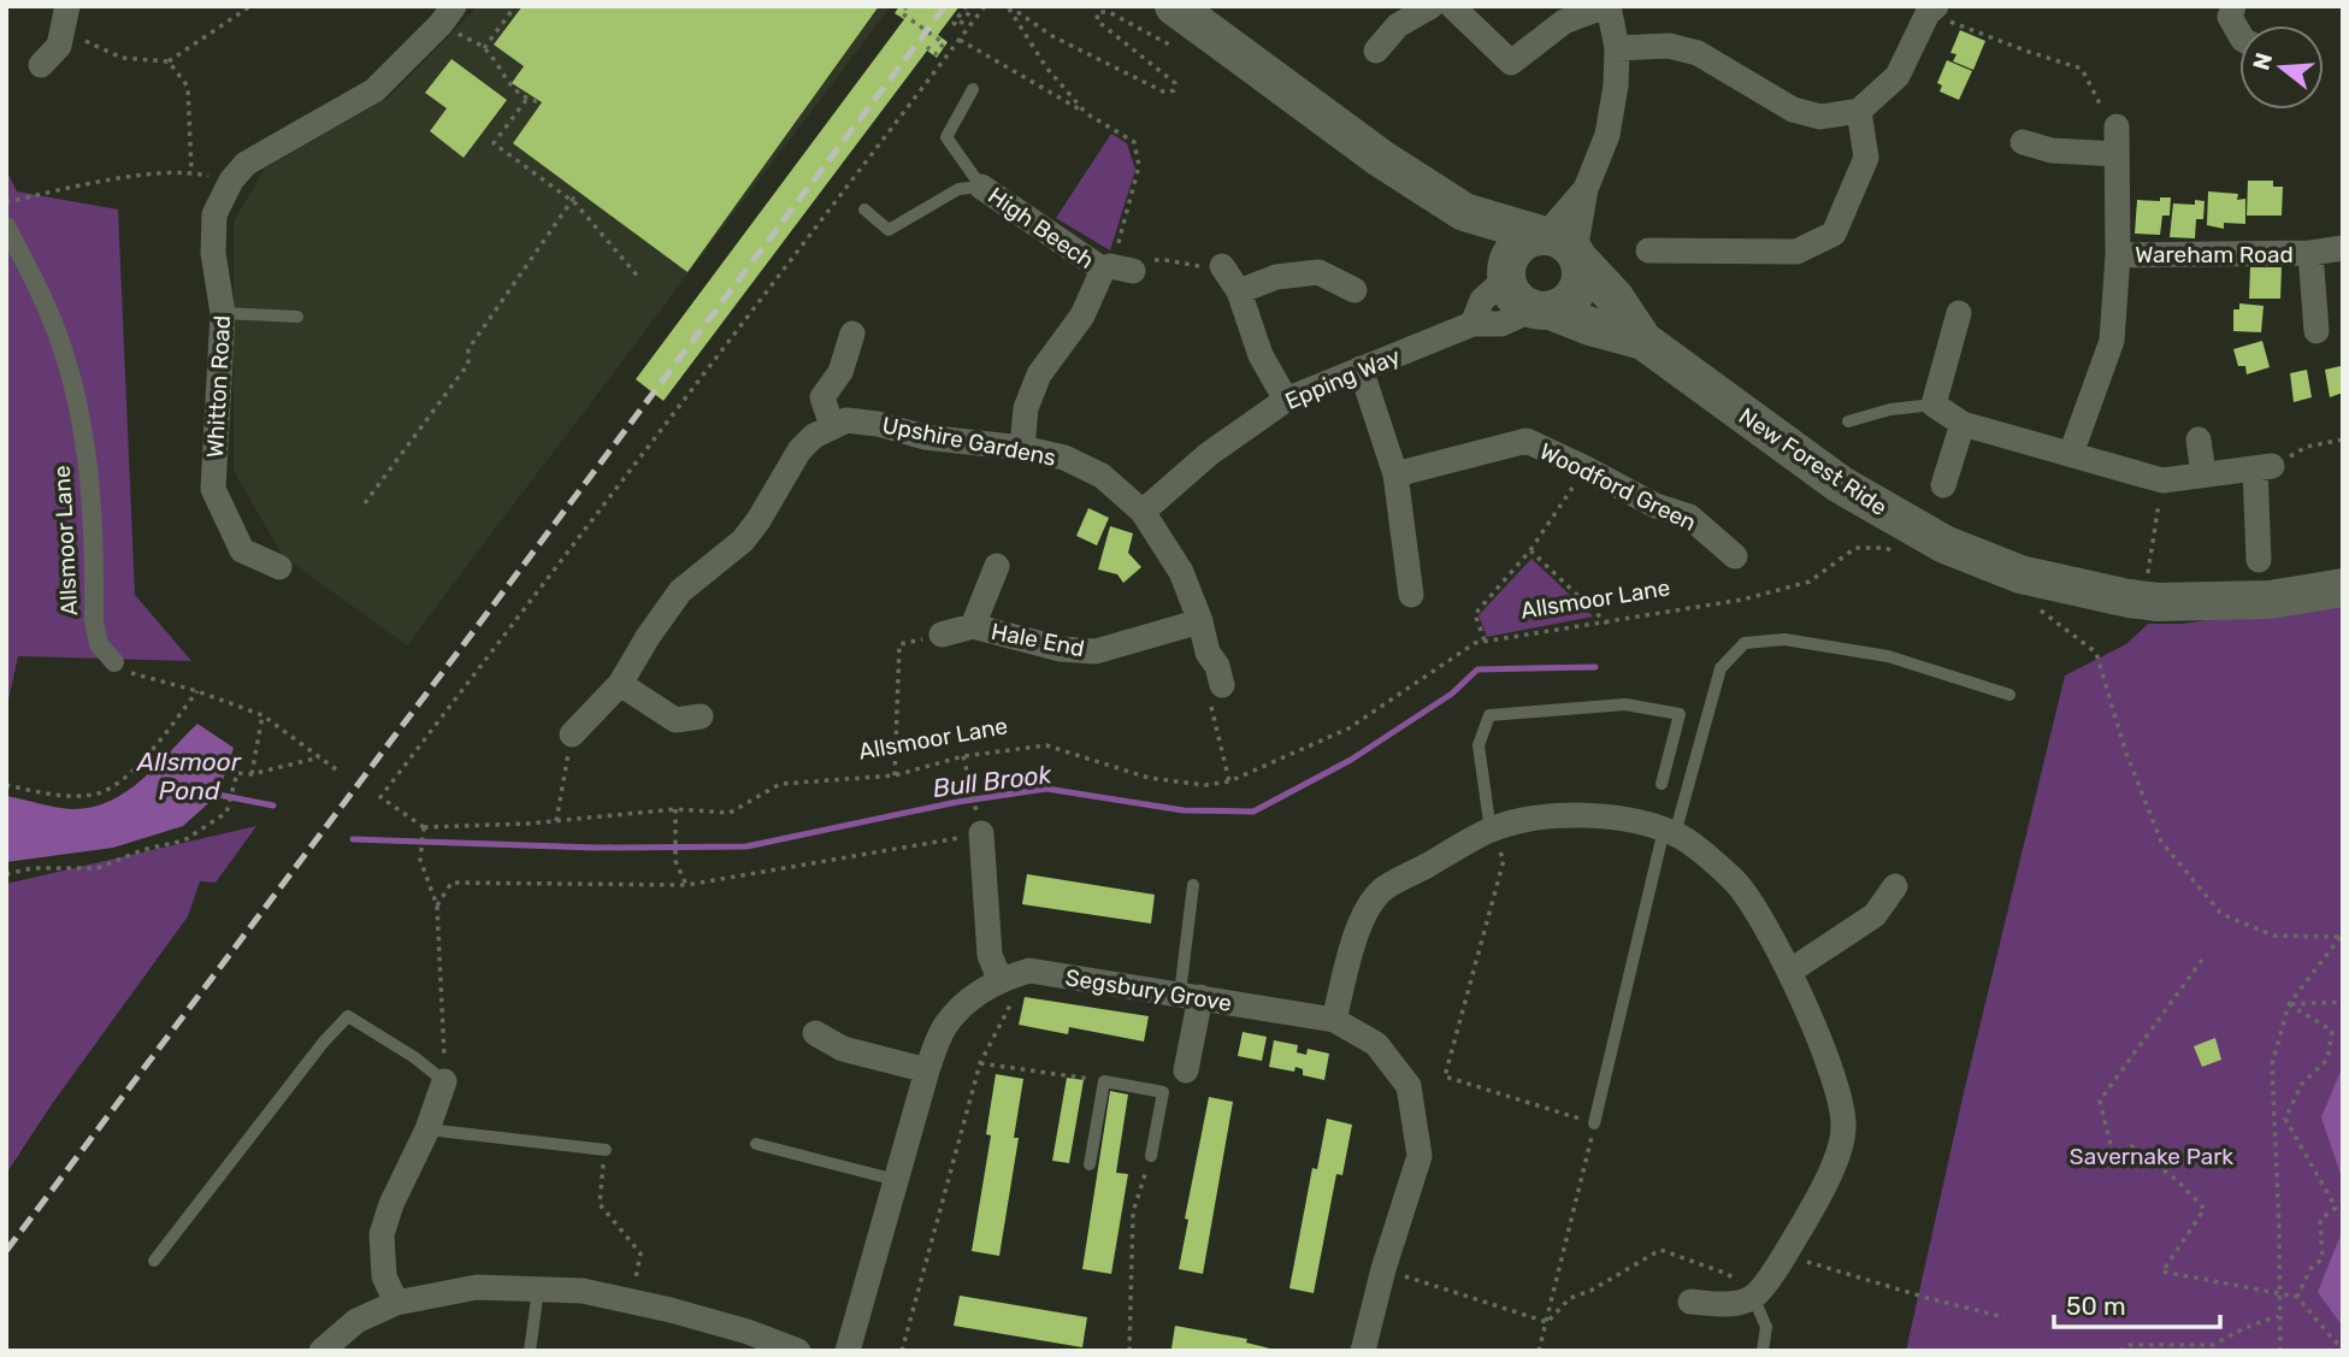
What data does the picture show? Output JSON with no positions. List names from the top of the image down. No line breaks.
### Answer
{"streets":{"main road":["New Forest Ride"],"street":["High Beech","Wareham Road","Epping Way","Whitton Road","Upshire Gardens","Woodford Green","Allsmoor Lane","Hale End","Segsbury Grove"]},"crossings":[["High Beech","Upshire Gardens"],["Epping Way","Upshire Gardens"],["Epping Way","New Forest Ride"]],"water":["Allsmoor Pond","Bull Brook"],"parks":["Savernake Park"],"scale_bar":"50 m","north":"left"}
